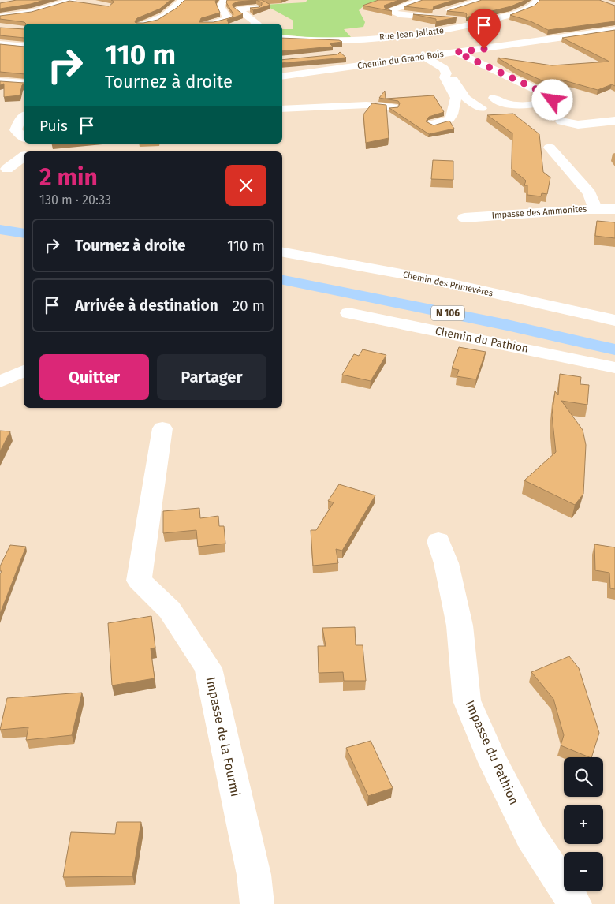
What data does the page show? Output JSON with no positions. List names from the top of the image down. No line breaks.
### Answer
{"streets":{"main road":["N 106"],"street":["Rue Jean Jallatte","Chemin du Grand Bois","Impasse des Ammonites","Chemin des Primevères","Chemin du Pathion","Impasse de la Fourmi","Impasse du Pathion"]},"page":{"turn":["110 m","Tournez à droite"],"then":"Puis","heading":["2 min","130 m · 20:33"],"list":[{"name":"Tournez à droite","value":"110 m"},{"name":"Arrivée à destination","value":"20 m"}],"buttons":["Quitter","Partager"],"map_buttons":["+","−"]}}
